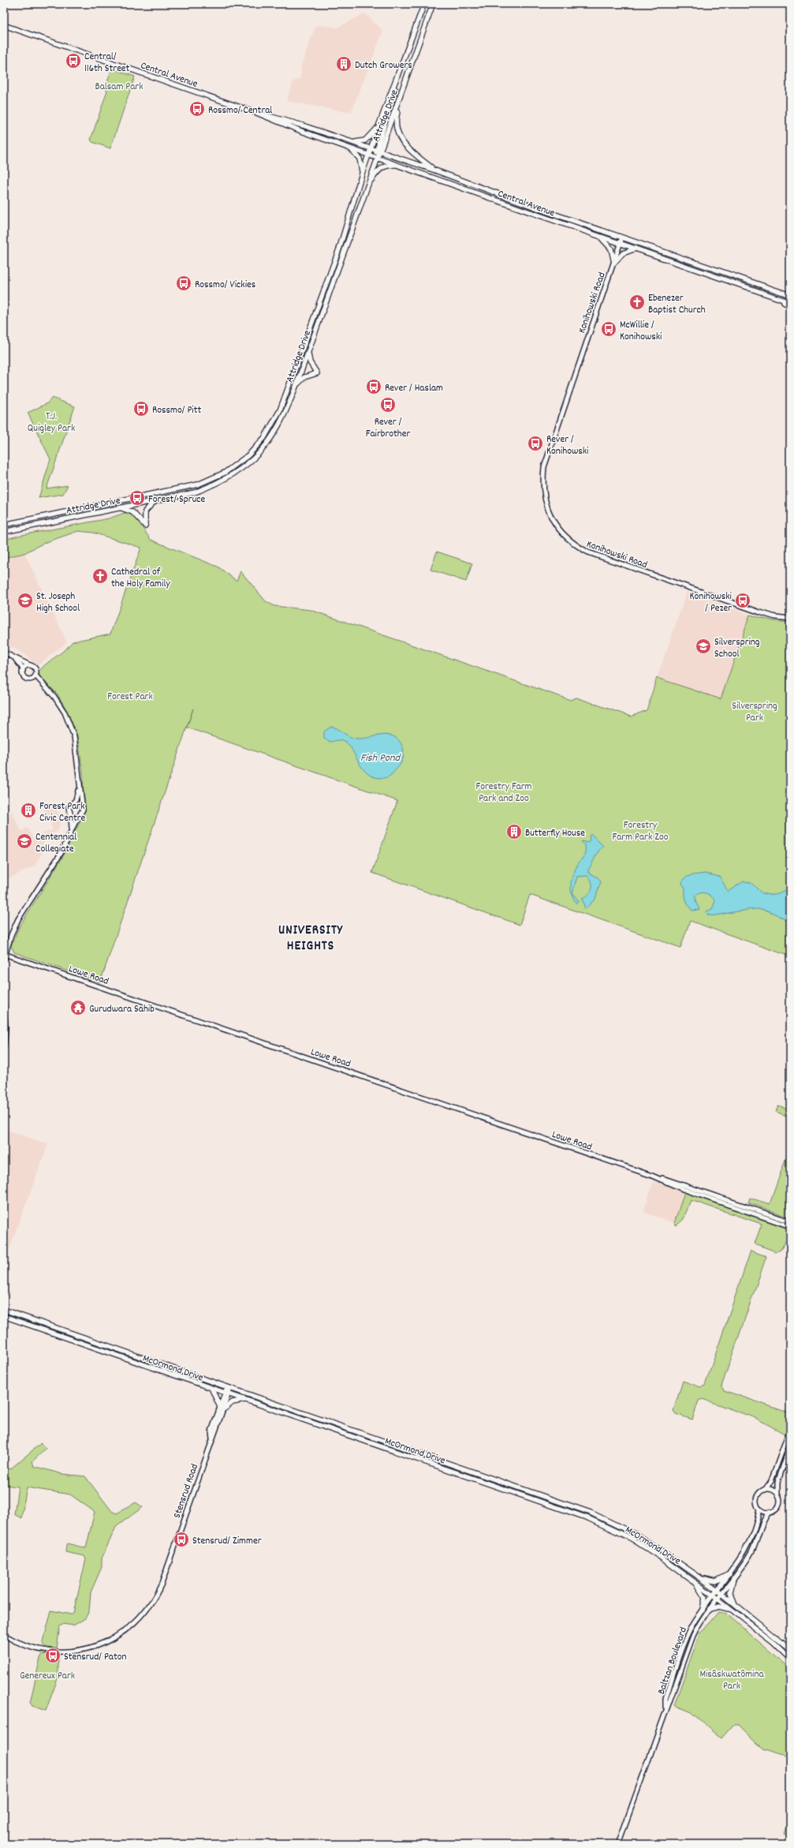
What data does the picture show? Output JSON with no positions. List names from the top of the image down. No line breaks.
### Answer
{"streets":{"main road":["Central Avenue","Attridge Drive","McOrmond Drive"],"street":["Konihowski Road","Lowe Road","Stensrud Road","Baltzan Boulevard"]},"crossings":[["Central Avenue","Attridge Drive"],["Central Avenue","Konihowski Road"],["McOrmond Drive","Stensrud Road"],["McOrmond Drive","Baltzan Boulevard"]],"districts":["UNIVERSITY HEIGHTS"],"water":["Fish Pond"],"parks":["Balsam Park","T.J. Quigley Park","Forest Park","Silverspring Park","Forestry Farm Park and Zoo","Forestry Farm Park Zoo","Misâskwatômina Park","Genereux Park"],"places":{"bus stop":["Central/ 116th Street","Rossmo/ Central","Rossmo/ Vickies","McWillie / Konihowski","Rever / Haslam","Rever / Fairbrother","Rossmo/ Pitt","Rever / Konihowski","Forest/ Spruce","Konihowski / Pezer","Stensrud/ Zimmer","Stensrud/ Paton"],"building":["Dutch Growers","Forest Park Civic Centre","Butterfly House"],"church":["Ebenezer Baptist Church","Cathedral of the Holy Family"],"school or university":["St. Joseph High School","Silverspring School","Centennial Collegiate"],"temple":["Gurudwara Sahib"]}}
